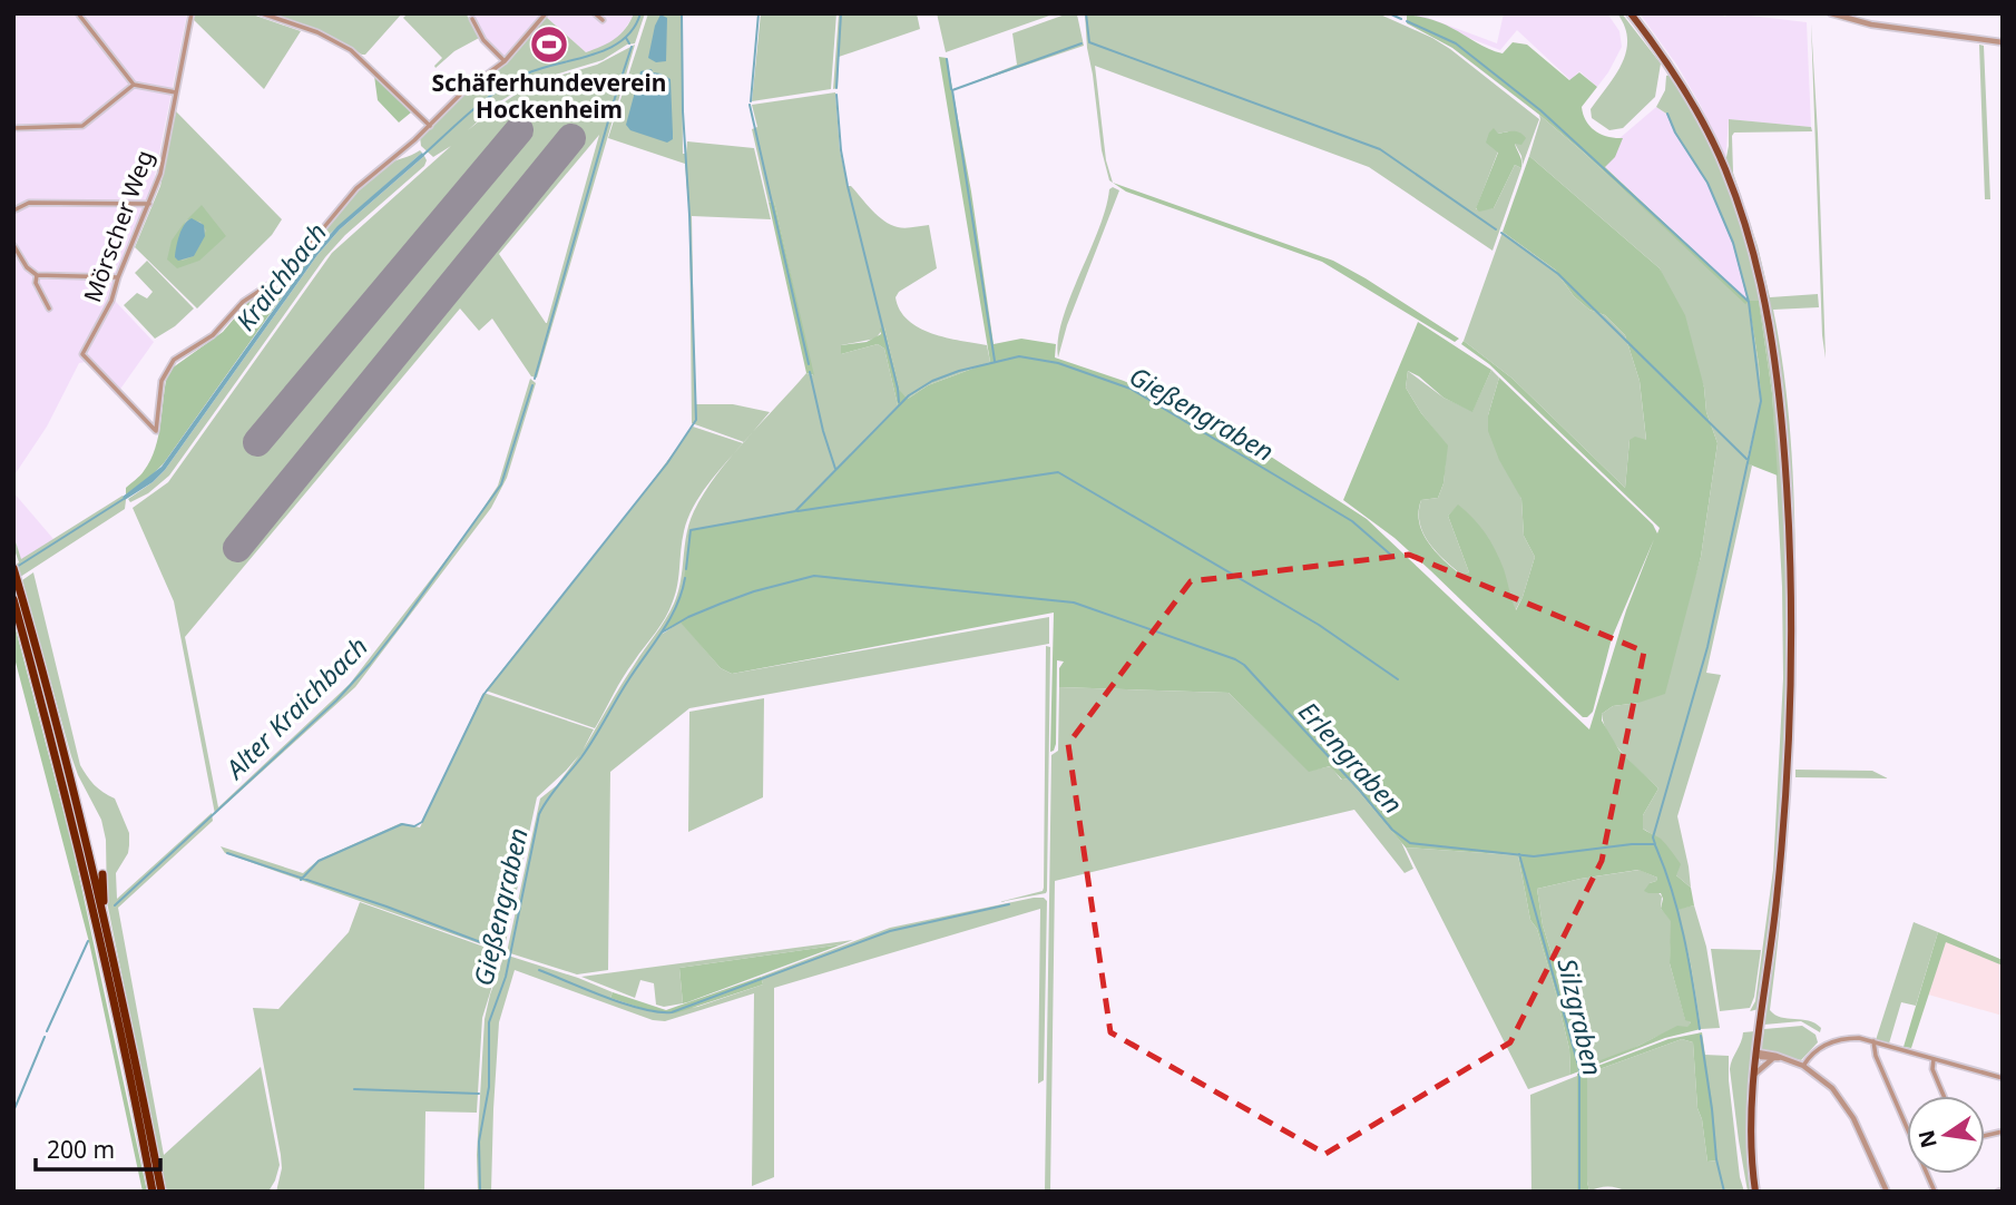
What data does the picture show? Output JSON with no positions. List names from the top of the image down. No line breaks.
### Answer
{"streets":{"street":["Mörscher Weg"]},"water":["Kraichbach","Gießengraben","Alter Kraichbach","Erlengraben","Silzgraben"],"places":{"sports":["Schäferhundeverein Hockenheim"]},"scale_bar":"200 m","north":"left"}
